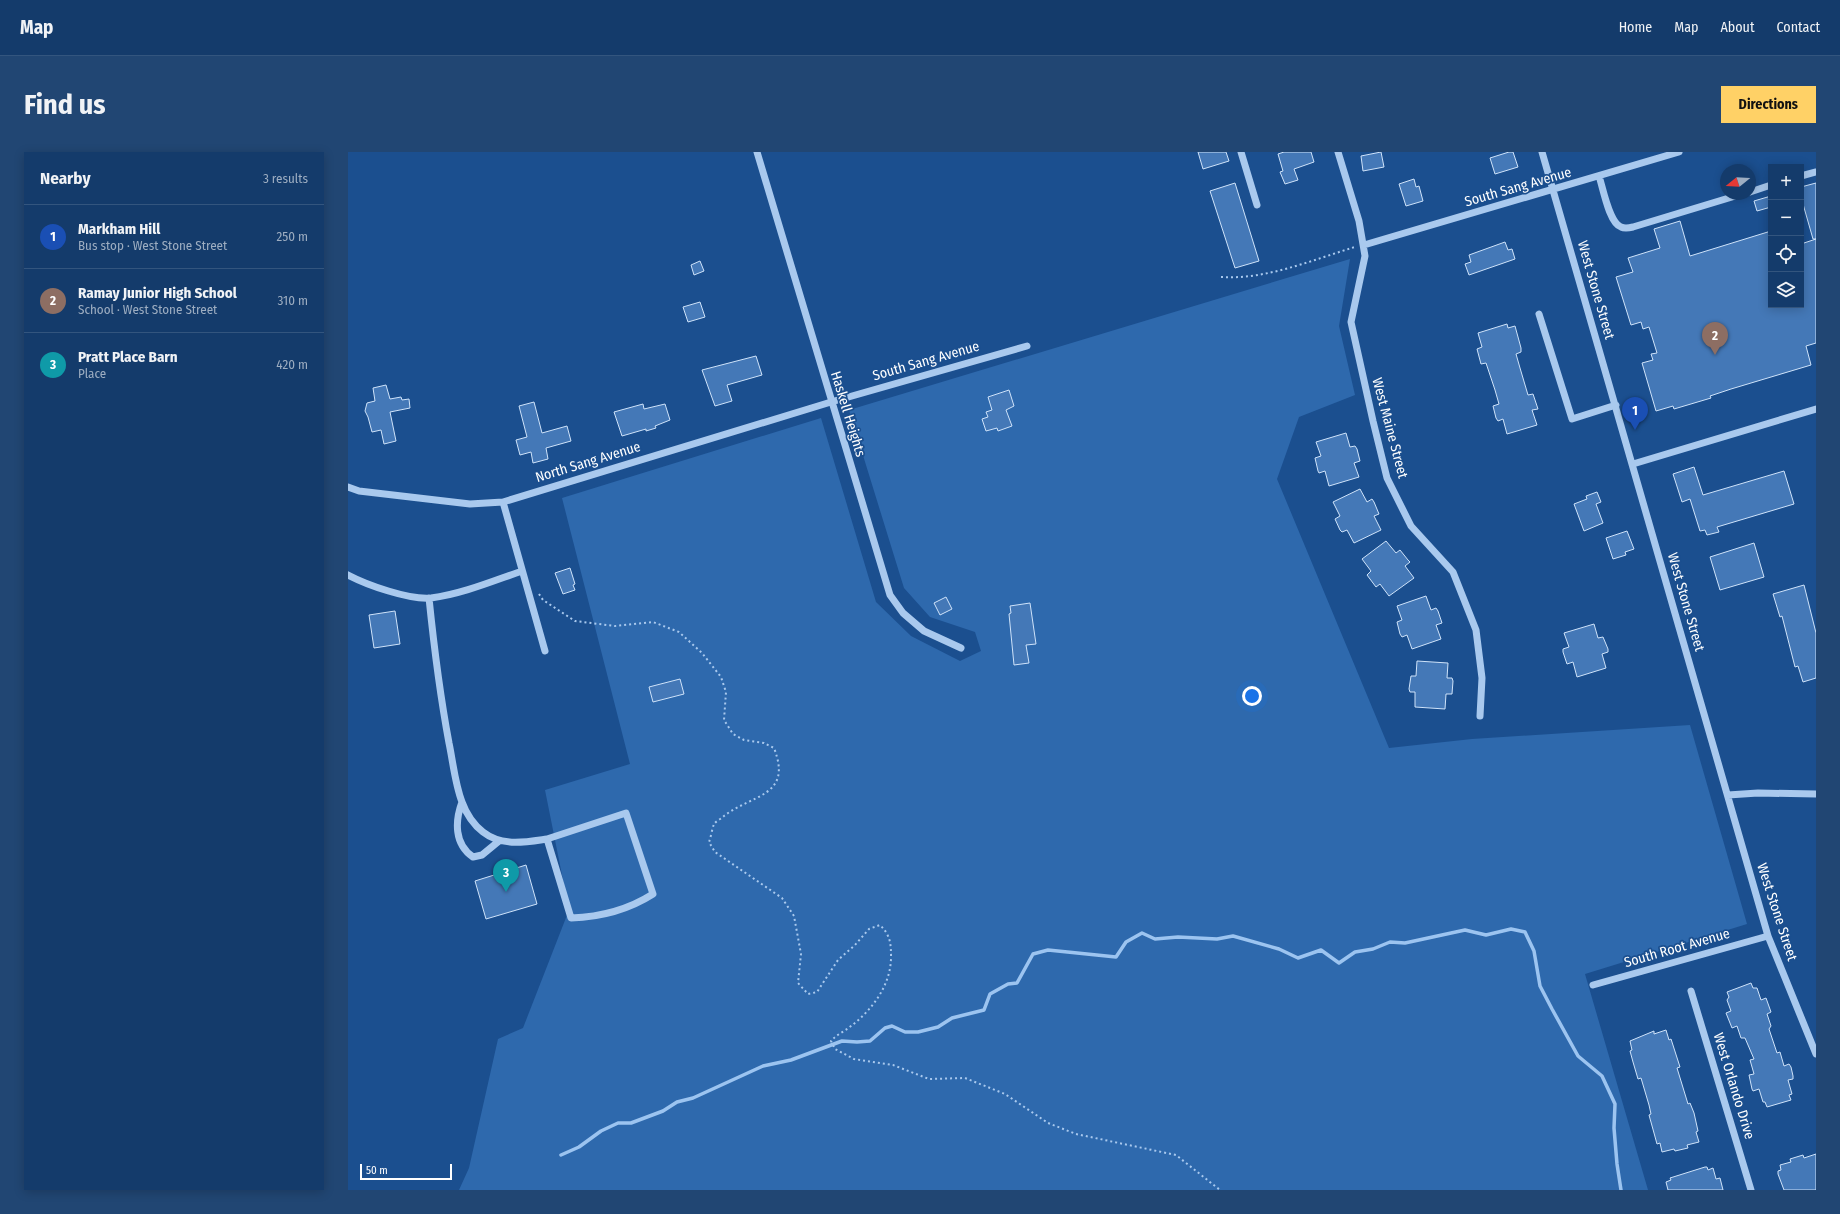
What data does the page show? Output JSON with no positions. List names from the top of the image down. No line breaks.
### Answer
{"streets":{"street":["South Sang Avenue","West Stone Street","Haskell Heights","West Maine Street","North Sang Avenue","South Root Avenue","West Orlando Drive"]},"crossings":[["South Sang Avenue","West Stone Street"],["South Sang Avenue","Haskell Heights"],["South Sang Avenue","West Maine Street"],["South Sang Avenue","North Sang Avenue"],["West Stone Street","South Root Avenue"],["Haskell Heights","North Sang Avenue"]],"scale_bar":"50 m","north":"left","page":{"header":"Map","nav":["Home","Map","About","Contact"],"buttons":"Directions","title":"Find us","heading":["Nearby","3 results"],"map_buttons":["+","−"],"list":[{"mark":"1","name":"Markham Hill","note":"Bus stop · West Stone Street","value":"250 m"},{"mark":"2","name":"Ramay Junior High School","note":"School · West Stone Street","value":"310 m"},{"mark":"3","name":"Pratt Place Barn","note":"Place","value":"420 m"}],"pins":["2","1","3"],"scale":"50 m"}}
